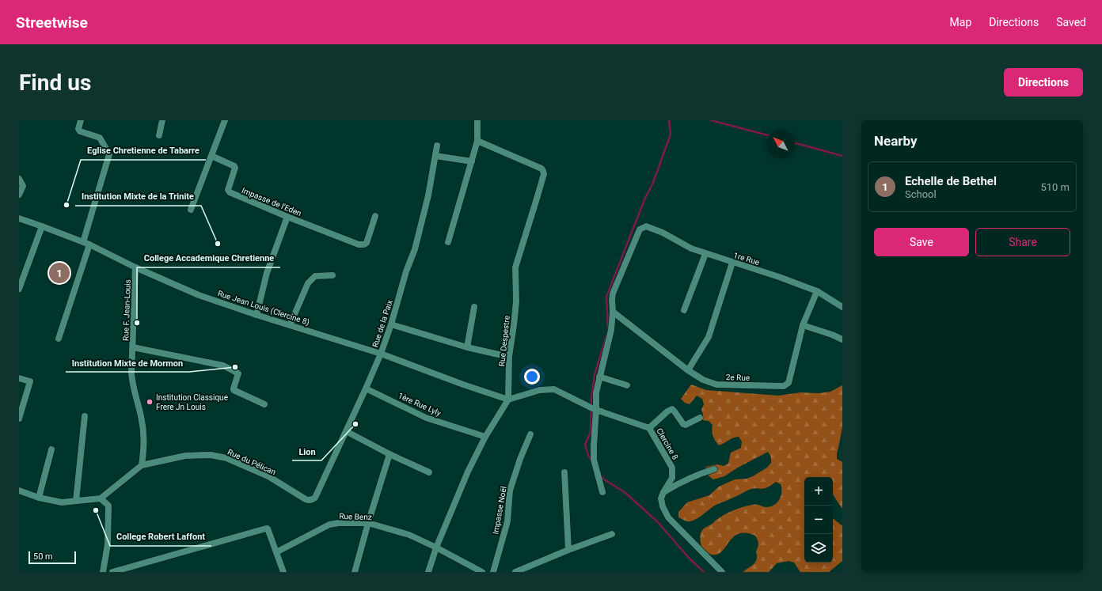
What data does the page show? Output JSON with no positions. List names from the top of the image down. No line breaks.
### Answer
{"streets":{"street":["Impasse de l'Eden","1re Rue","Rue Jean Louis (Clercine 8)","Rue F. Jean-Louis","Rue de la Paix","Rue Despestre","2e Rue","1ère Rue Lyly","Clercine 8","Rue du Pélican","Impasse Noël","Rue Benz"]},"crossings":[["1re Rue","2e Rue"],["Rue Jean Louis (Clercine 8)","Rue F. Jean-Louis"],["Rue Jean Louis (Clercine 8)","Rue de la Paix"],["Rue Jean Louis (Clercine 8)","Rue Despestre"],["Rue Jean Louis (Clercine 8)","Clercine 8"],["Rue F. Jean-Louis","Rue du Pélican"],["Rue de la Paix","1ère Rue Lyly"],["Rue de la Paix","Rue du Pélican"],["Rue Despestre","1ère Rue Lyly"],["Rue Despestre","Clercine 8"],["Rue Despestre","Rue Benz"]],"places":["Eglise Chretienne de Tabarre","Institution Mixte de la Trinite","College Accademique Chretienne","Institution Mixte de Mormon","Institution Classique Frere Jn Louis","Lion","College Robert Laffont"],"scale_bar":"50 m","north":"top left","page":{"header":"Streetwise","nav":["Map","Directions","Saved"],"buttons":["Directions",["Save","Share"]],"title":"Find us","heading":"Nearby","list":[{"mark":"1","name":"Echelle de Bethel","note":"School","value":"510 m"}],"pins":"1","map_buttons":["+","−"],"scale":"50 m"}}
